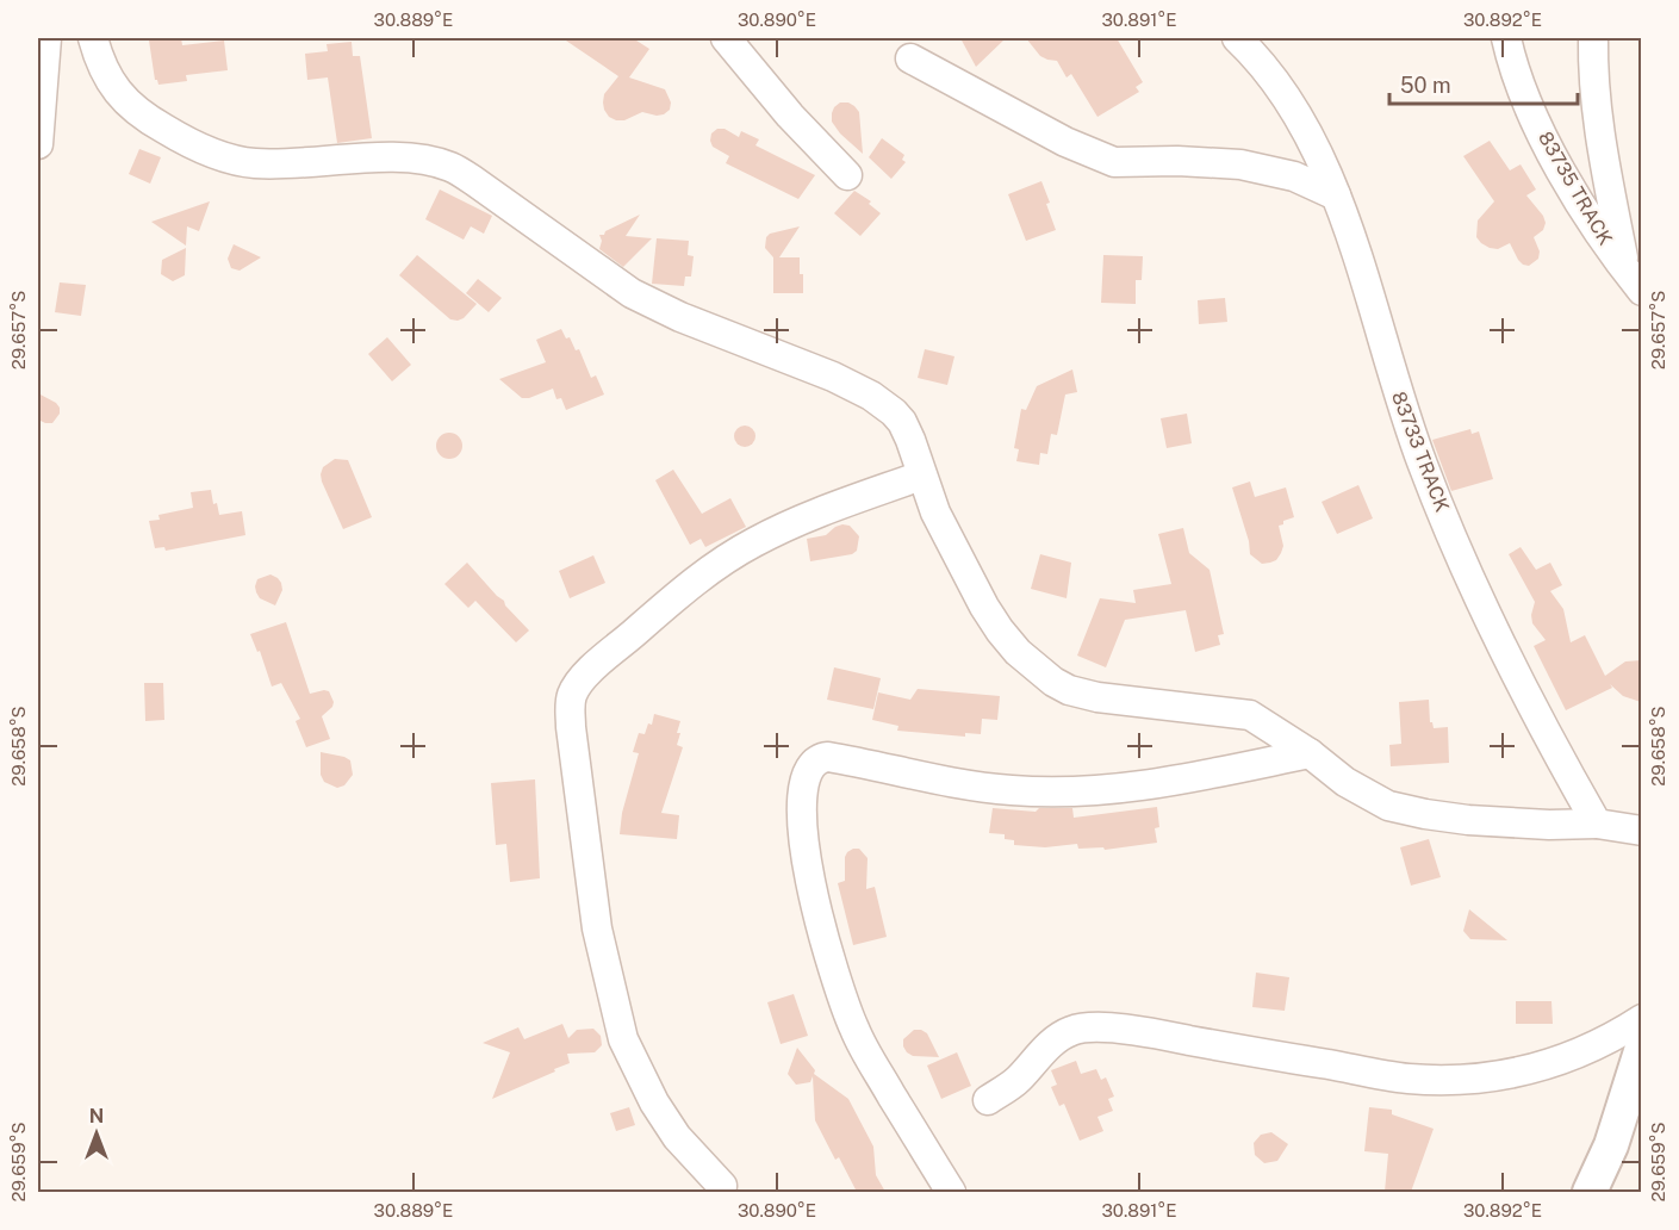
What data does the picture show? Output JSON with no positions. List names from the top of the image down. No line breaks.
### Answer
{"streets":{"street":["83735 TRACK","83733 TRACK"]},"scale_bar":"50 m","north":"top","coordinates":["30.889°E","30.890°E","30.891°E","30.892°E","29.657°S","29.658°S","29.659°S"]}
